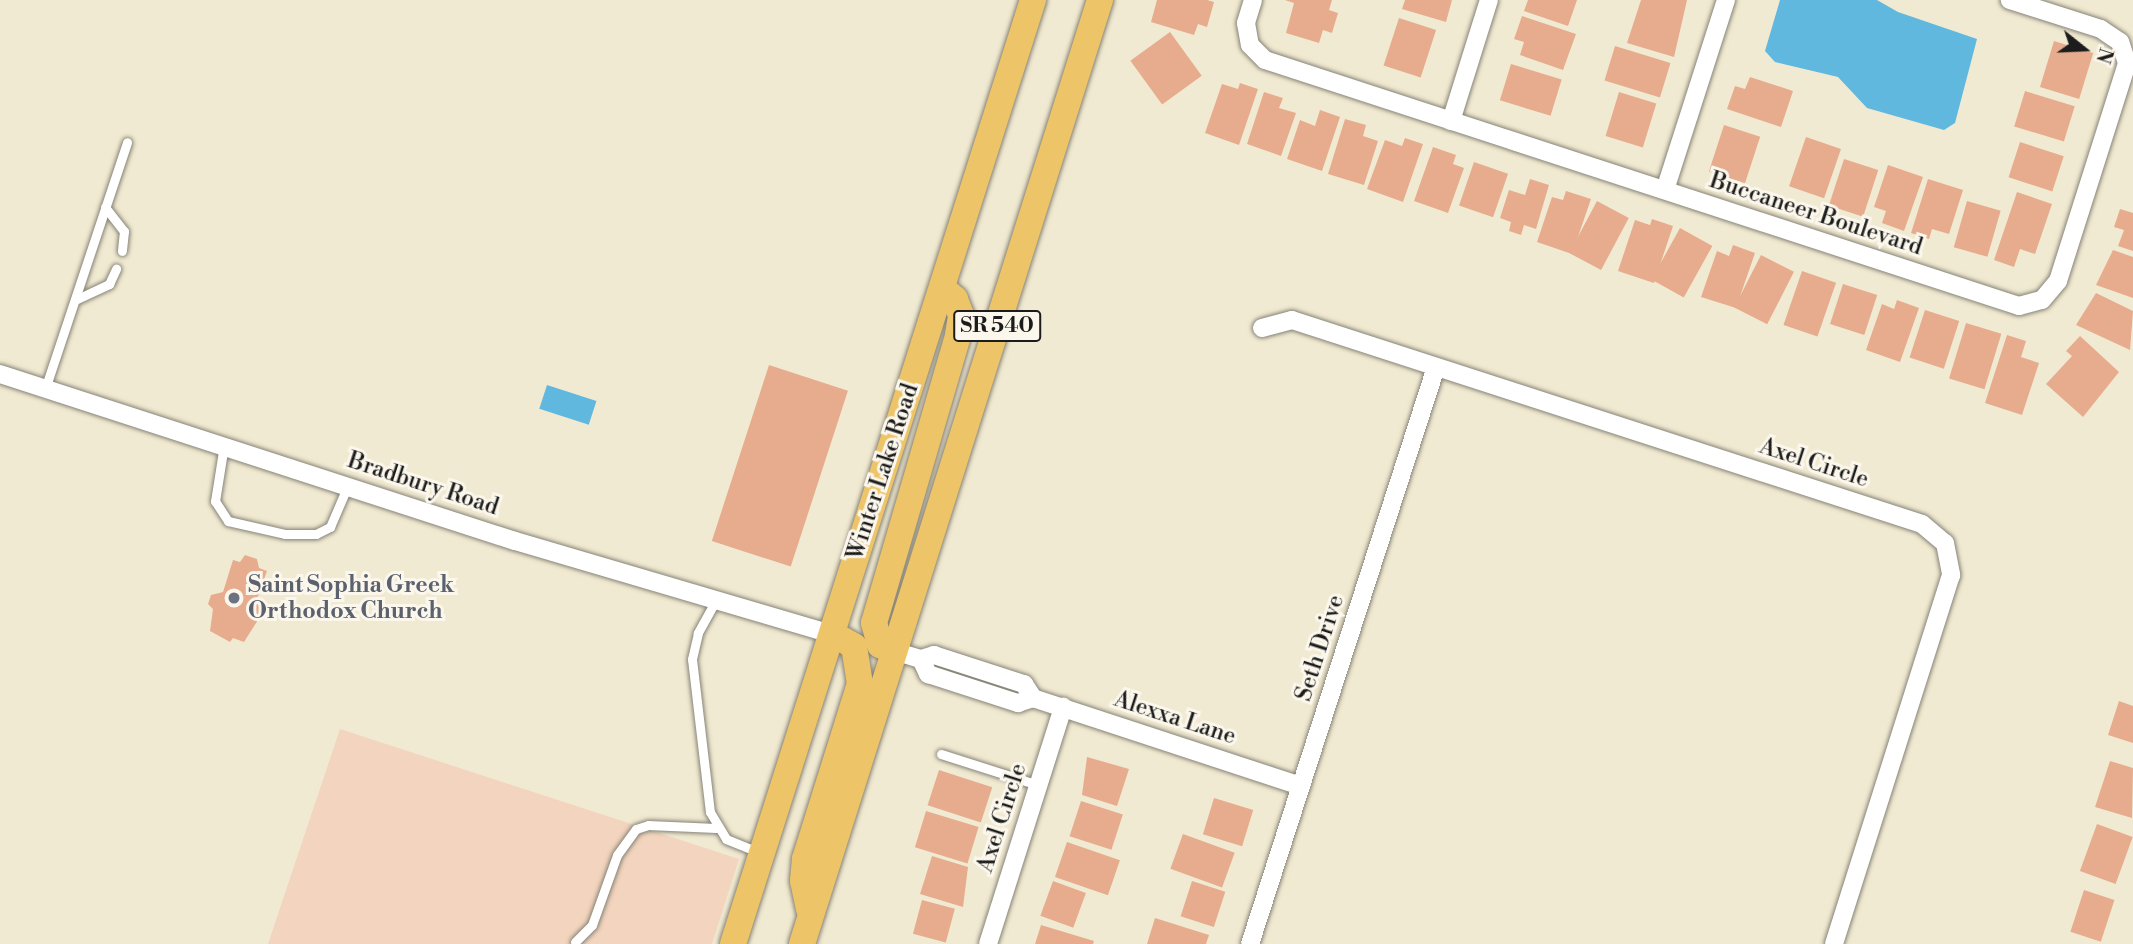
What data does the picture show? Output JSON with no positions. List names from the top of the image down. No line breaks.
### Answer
{"streets":{"main road":["SR 540","Winter Lake Road"],"street":["Buccaneer Boulevard","Axel Circle","Bradbury Road","Seth Drive","Alexxa Lane"]},"crossings":[["SR 540","Alexxa Lane"],["Axel Circle","Seth Drive"],["Axel Circle","Alexxa Lane"],["Winter Lake Road","Bradbury Road"],["Seth Drive","Alexxa Lane"]],"places":["Saint Sophia Greek Orthodox Church"],"north":"right"}
